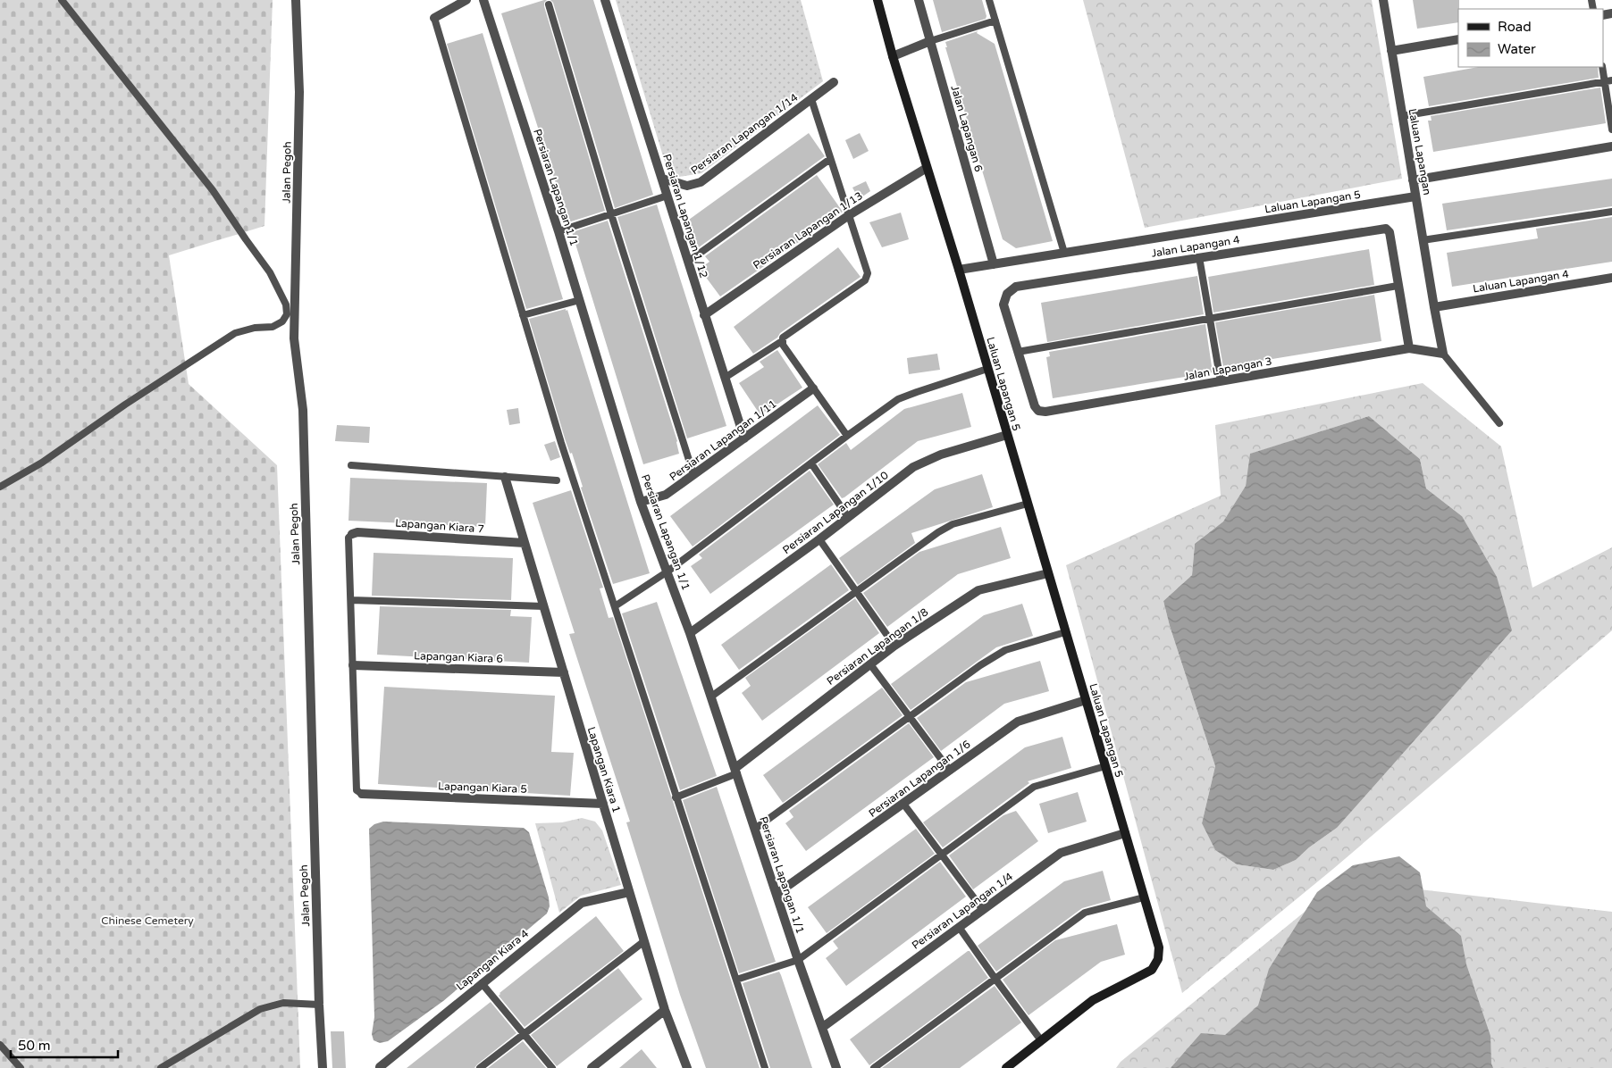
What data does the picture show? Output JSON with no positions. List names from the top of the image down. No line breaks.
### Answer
{"streets":{"street":["Jalan Lapangan 6","Persiaran Lapangan 1/14","Laluan Lapangan","Jalan Pegoh","Persiaran Lapangan 1/1","Laluan Lapangan 5","Persiaran Lapangan 1/12","Persiaran Lapangan 1/13","Jalan Lapangan 4","Laluan Lapangan 4","Jalan Lapangan 3","Persiaran Lapangan 1/11","Persiaran Lapangan 1/10","Lapangan Kiara 7","Persiaran Lapangan 1/8","Lapangan Kiara 6","Lapangan Kiara 1","Persiaran Lapangan 1/6","Lapangan Kiara 5","Persiaran Lapangan 1/4","Lapangan Kiara 4"]},"crossings":[["Jalan Lapangan 6","Laluan Lapangan 5"],["Persiaran Lapangan 1/14","Persiaran Lapangan 1/12"],["Laluan Lapangan","Laluan Lapangan 5"],["Laluan Lapangan","Laluan Lapangan 4"],["Laluan Lapangan","Jalan Lapangan 3"],["Persiaran Lapangan 1/1","Persiaran Lapangan 1/11"],["Persiaran Lapangan 1/1","Persiaran Lapangan 1/10"],["Persiaran Lapangan 1/1","Persiaran Lapangan 1/8"],["Persiaran Lapangan 1/1","Persiaran Lapangan 1/6"],["Persiaran Lapangan 1/1","Persiaran Lapangan 1/4"],["Laluan Lapangan 5","Persiaran Lapangan 1/10"],["Laluan Lapangan 5","Persiaran Lapangan 1/8"],["Laluan Lapangan 5","Persiaran Lapangan 1/6"],["Laluan Lapangan 5","Persiaran Lapangan 1/4"],["Persiaran Lapangan 1/12","Persiaran Lapangan 1/13"],["Persiaran Lapangan 1/12","Persiaran Lapangan 1/11"],["Jalan Lapangan 4","Jalan Lapangan 3"],["Lapangan Kiara 7","Lapangan Kiara 1"],["Lapangan Kiara 6","Lapangan Kiara 1"],["Lapangan Kiara 1","Lapangan Kiara 5"],["Lapangan Kiara 1","Lapangan Kiara 4"]],"parks":["Chinese Cemetery"],"legend":["Road","Water"],"scale_bar":"50 m"}
